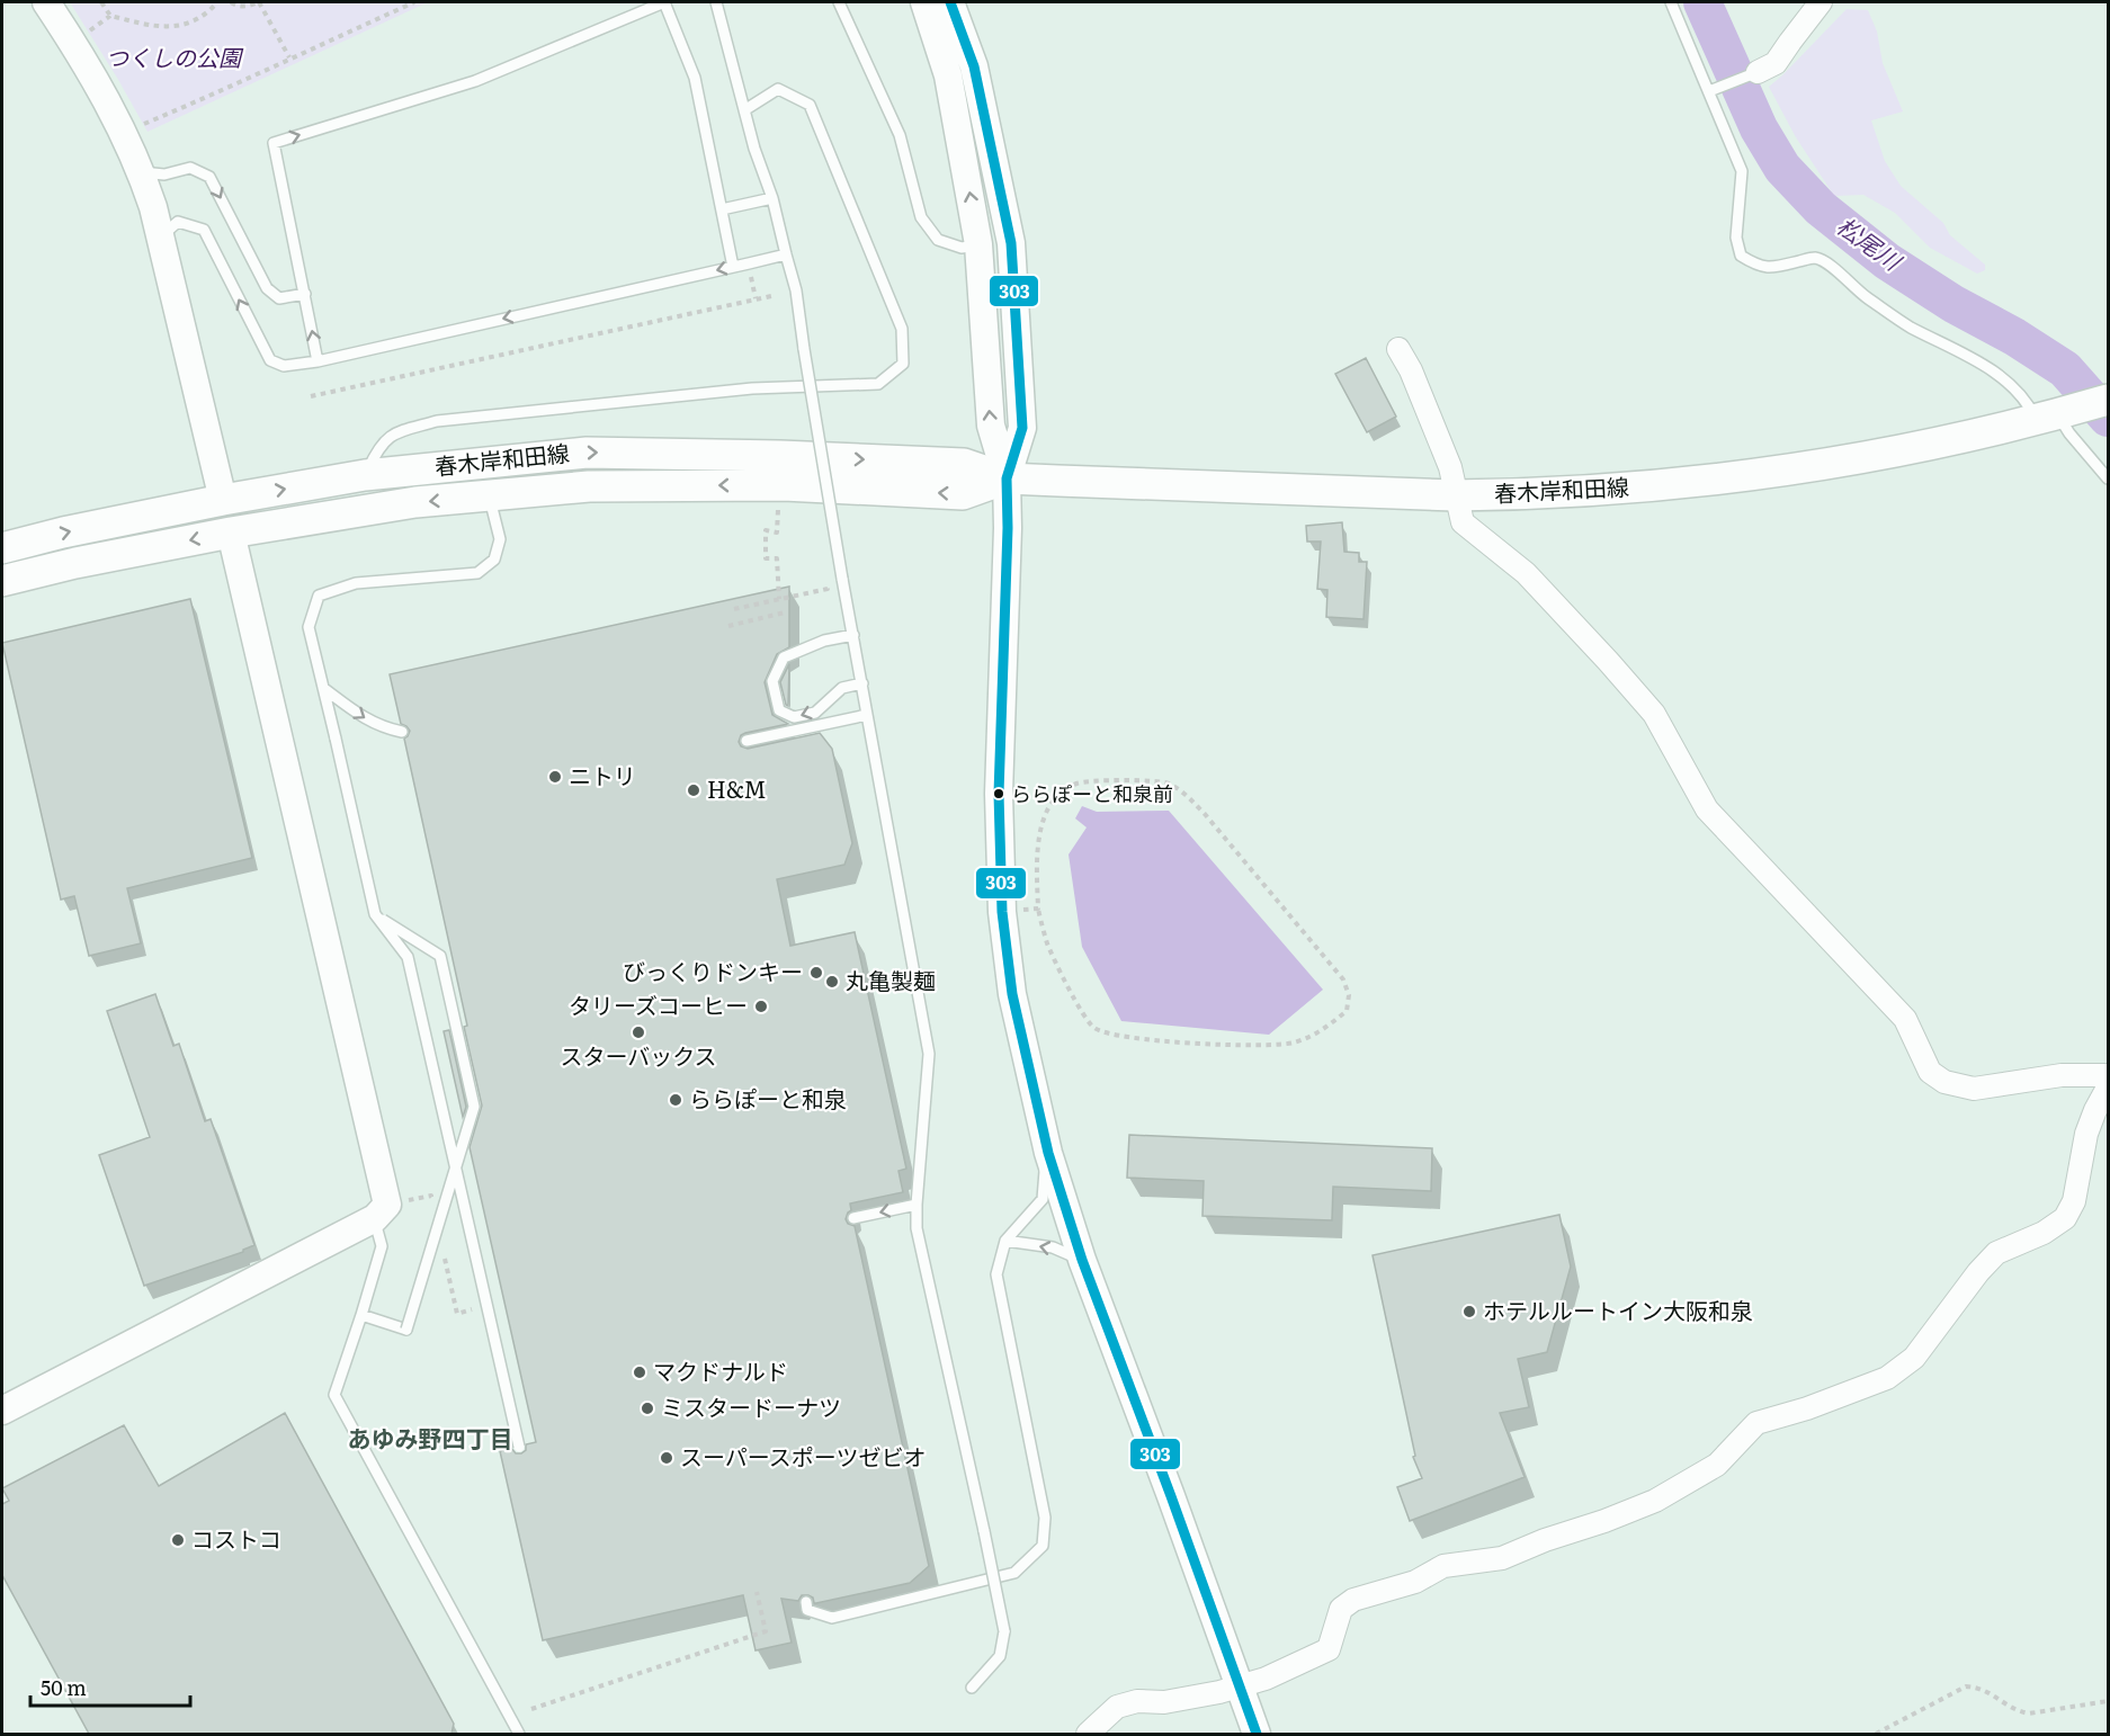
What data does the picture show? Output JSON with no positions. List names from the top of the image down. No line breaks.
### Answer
{"streets":{"main road":["春木岸和田線"]},"districts":["あゆみ野四丁目"],"water":["松尾川"],"parks":["つくしの公園"],"places":["ニトリ","H&M","ららぽーと和泉前","びっくりドンキー","丸亀製麺","タリーズコーヒー","スターバックス","ららぽーと和泉","ホテルルートイン大阪和泉","マクドナルド","ミスタードーナツ","スーパースポーツゼビオ","コストコ"],"lines":["transit line 303"],"scale_bar":"50 m"}
